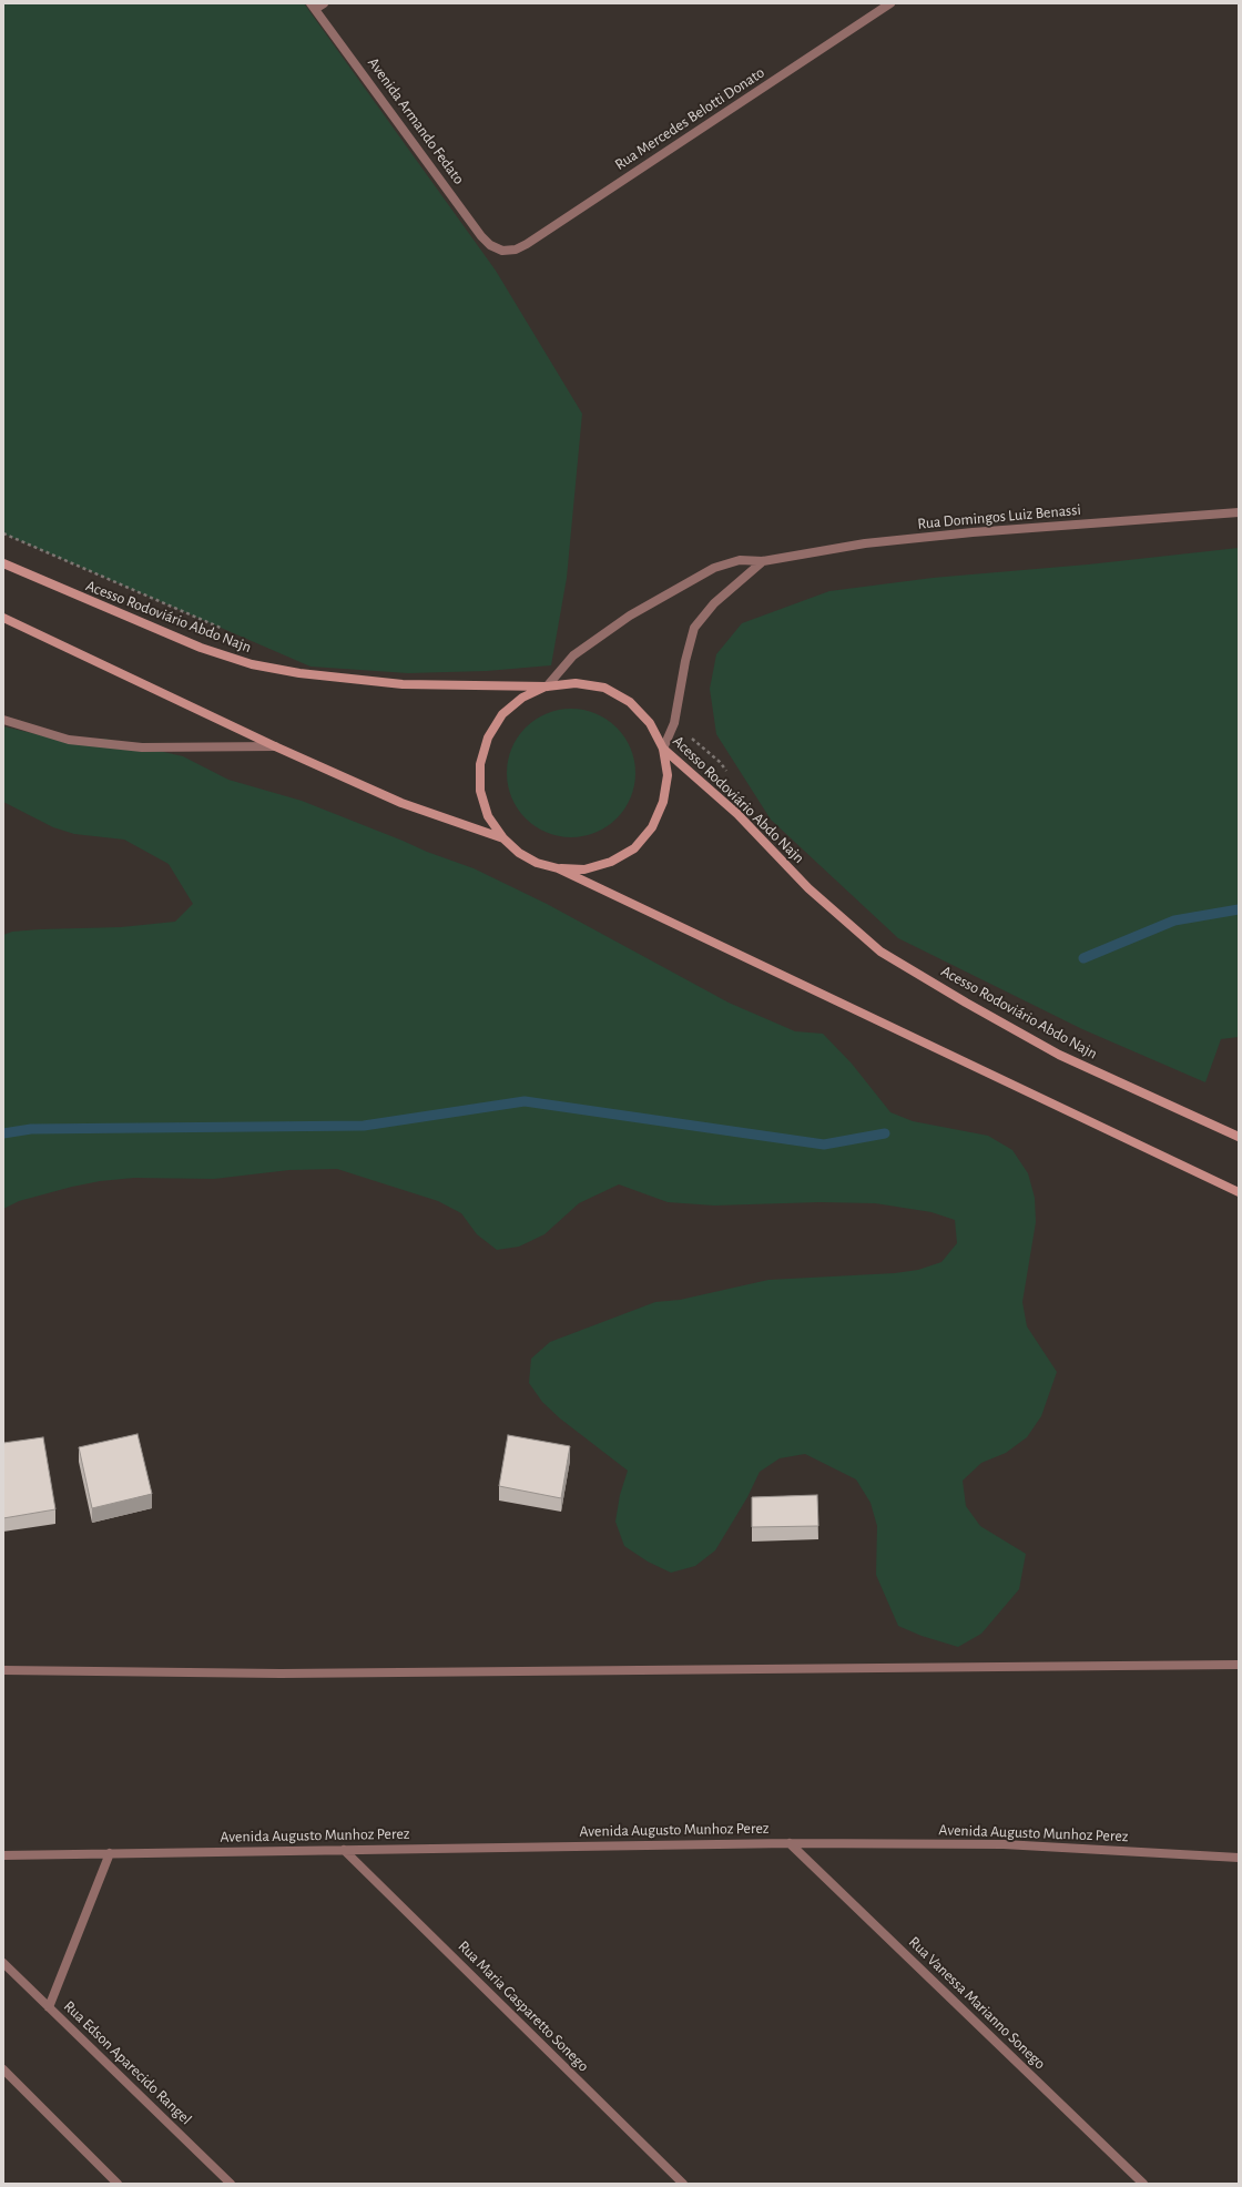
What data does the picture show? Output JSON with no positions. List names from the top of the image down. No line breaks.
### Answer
{"streets":{"main road":["Acesso Rodoviário Abdo Najn"],"street":["Rua Mercedes Belotti Donato","Avenida Armando Fedato","Rua Domingos Luiz Benassi","Avenida Augusto Munhoz Perez","Rua Vanessa Marianno Sonego","Rua Maria Gasparetto Sonego","Rua Edson Aparecido Rangel"]},"crossings":[["Rua Mercedes Belotti Donato","Avenida Armando Fedato"],["Rua Domingos Luiz Benassi","Acesso Rodoviário Abdo Najn"],["Avenida Augusto Munhoz Perez","Rua Vanessa Marianno Sonego"],["Avenida Augusto Munhoz Perez","Rua Maria Gasparetto Sonego"]]}
